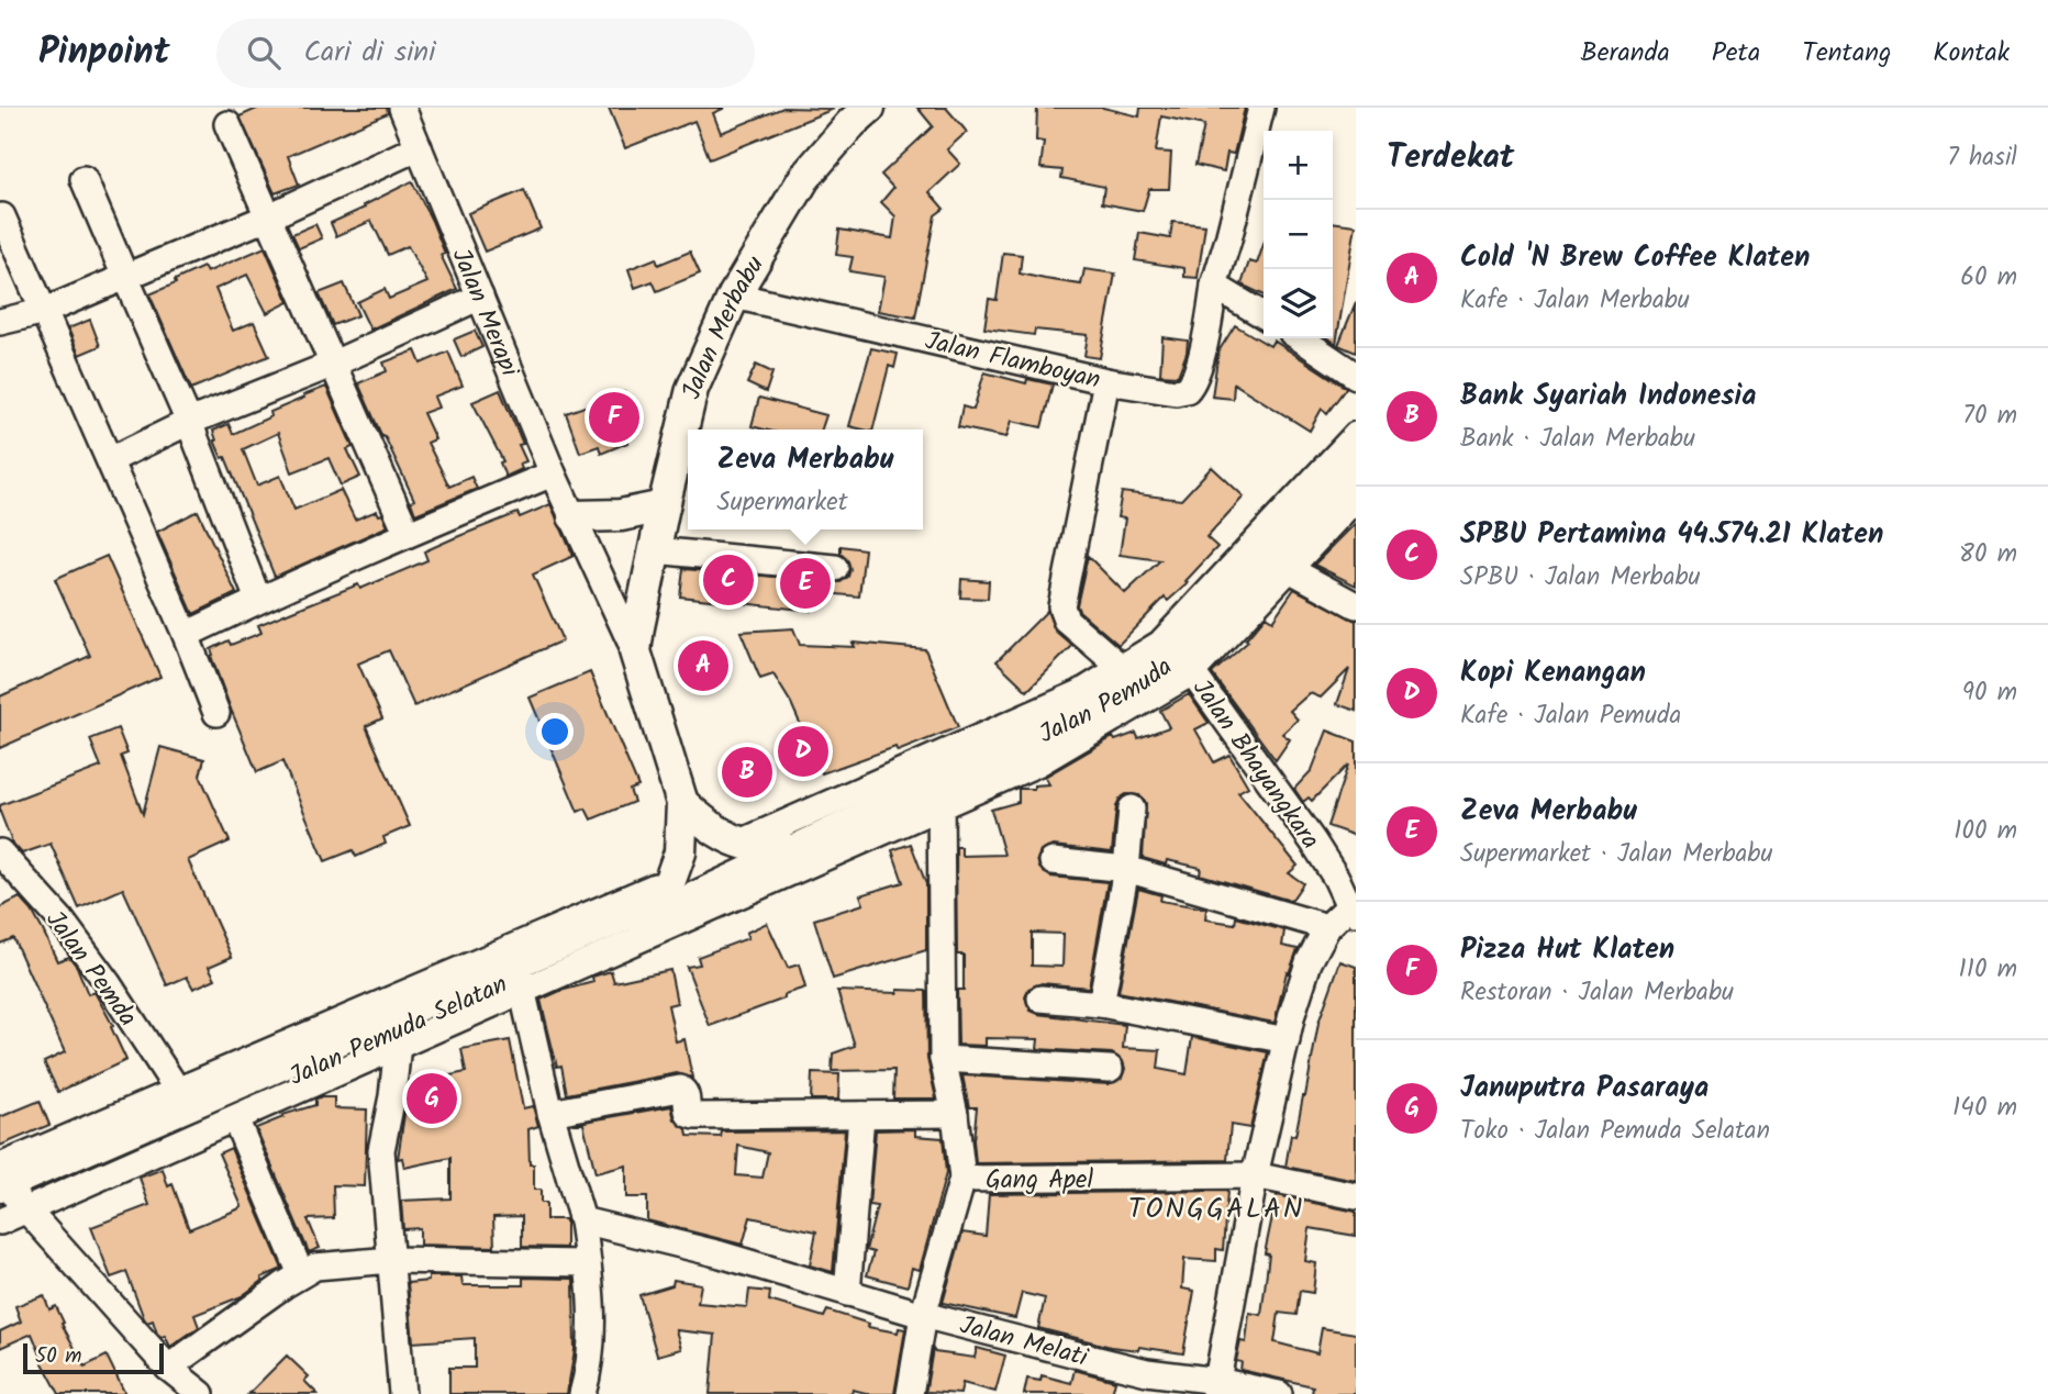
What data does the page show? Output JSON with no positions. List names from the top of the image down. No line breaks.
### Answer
{"streets":{"main road":["Jalan Merbabu","Jalan Pemuda","Jalan Pemuda Selatan"],"street":["Jalan Merapi","Jalan Flamboyan","Jalan Bhayangkara","Jalan Pemda","Gang Apel","Jalan Melati"]},"crossings":[["Jalan Merapi","Jalan Merbabu"],["Jalan Merbabu","Jalan Flamboyan"],["Jalan Pemuda","Jalan Bhayangkara"],["Jalan Pemuda","Jalan Pemuda Selatan"],["Jalan Pemda","Jalan Pemuda Selatan"]],"districts":["TONGGALAN"],"scale_bar":"50 m","page":{"header":"Pinpoint","search":"Cari di sini","nav":["Beranda","Peta","Tentang","Kontak"],"heading":["Terdekat","7 hasil"],"map_buttons":["+","−"],"list":[{"mark":"A","name":"Cold 'N Brew Coffee Klaten","note":"Kafe · Jalan Merbabu","value":"60 m"},{"mark":"B","name":"Bank Syariah Indonesia","note":"Bank · Jalan Merbabu","value":"70 m"},{"mark":"C","name":"SPBU Pertamina 44.574.21 Klaten","note":"SPBU · Jalan Merbabu","value":"80 m"},{"mark":"D","name":"Kopi Kenangan","note":"Kafe · Jalan Pemuda","value":"90 m"},{"mark":"E","name":"Zeva Merbabu","note":"Supermarket · Jalan Merbabu","value":"100 m"},{"mark":"F","name":"Pizza Hut Klaten","note":"Restoran · Jalan Merbabu","value":"110 m"},{"mark":"G","name":"Januputra Pasaraya","note":"Toko · Jalan Pemuda Selatan","value":"140 m"}],"pins":["F","C","E","A","D","B","G"],"popup":["Zeva Merbabu","Supermarket"],"scale":"50 m"}}
